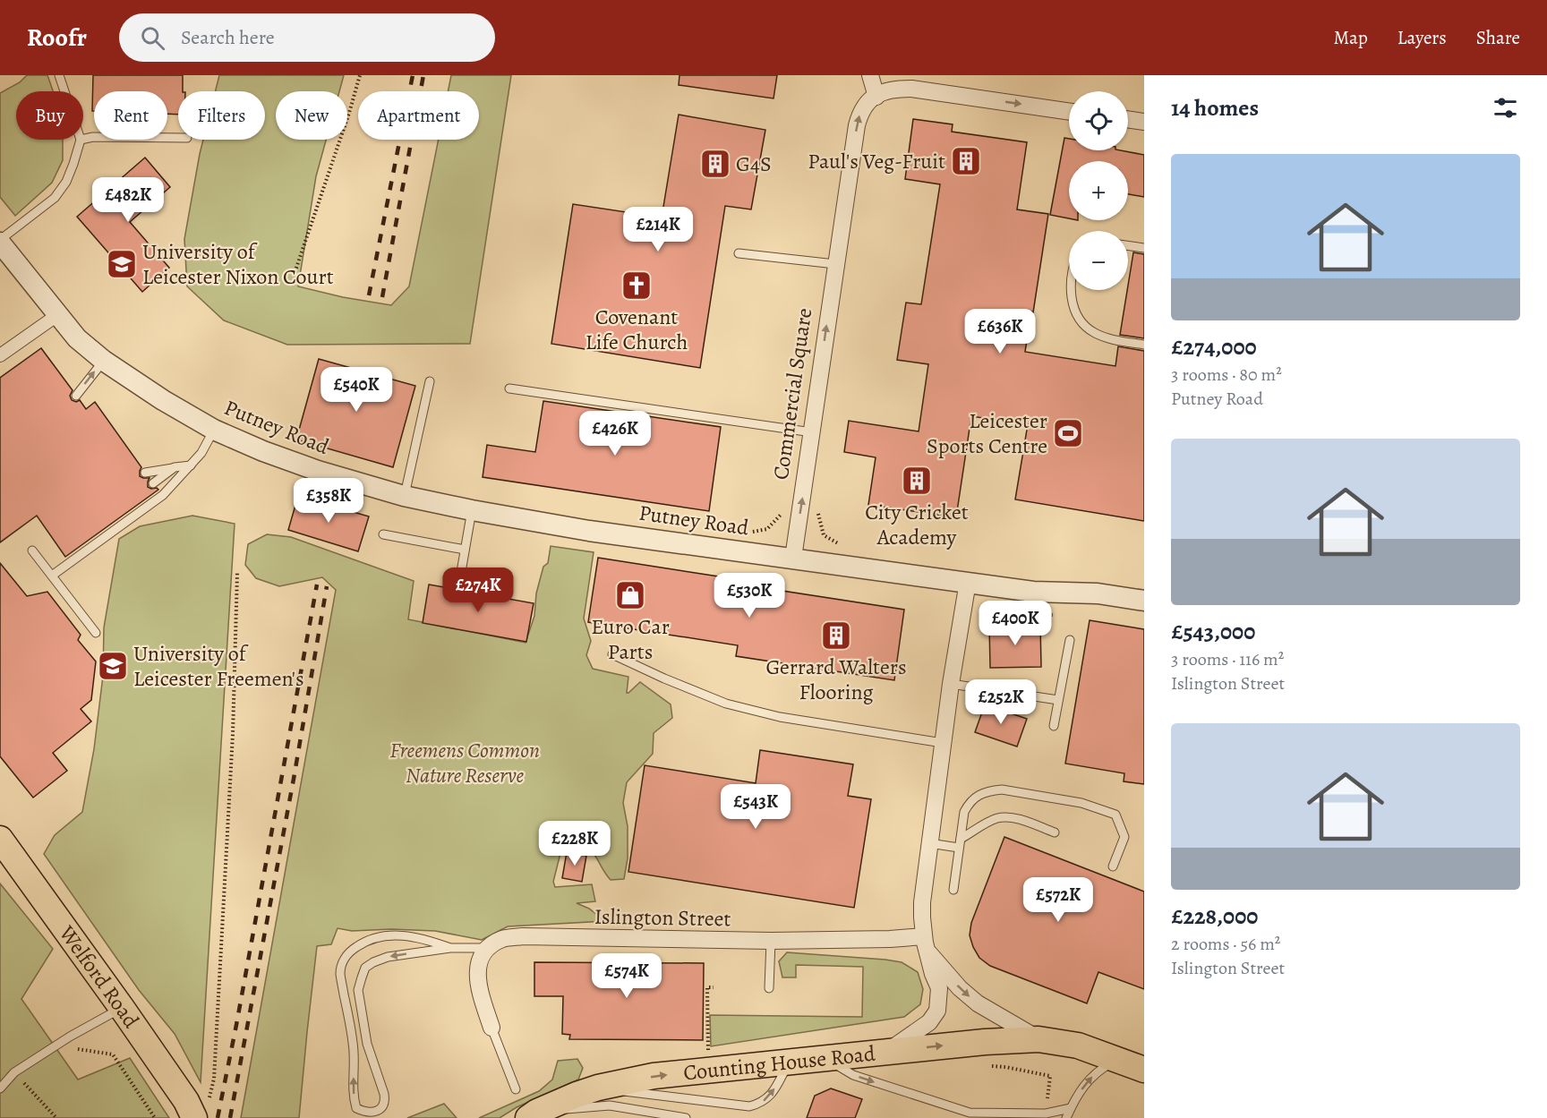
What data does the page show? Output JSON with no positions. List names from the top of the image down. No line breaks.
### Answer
{"streets":{"main road":["Welford Road","Counting House Road"],"street":["Commercial Square","Putney Road","Islington Street"]},"crossings":[["Commercial Square","Putney Road"]],"one_way":["Commercial Square","Counting House Road"],"parks":["Freemens Common Nature Reserve"],"places":{"building":["Paul's Veg-Fruit","G4S","City Cricket Academy","Gerrard Walters Flooring"],"school or university":["University of Leicester Nixon Court","University of Leicester Freemen's"],"church":["Covenant Life Church"],"sports":["Leicester Sports Centre"],"shop":["Euro Car Parts"]},"page":{"header":"Roofr","search":"Search here","nav":["Map","Layers","Share"],"heading":"14 homes","map_buttons":["+","−"],"chip":["Buy","Rent","Filters","New","Apartment"],"list":[{"name":"£274,000","note":"3 rooms · 80 m² · Putney Road"},{"name":"£543,000","note":"3 rooms · 116 m² · Islington Street"},{"name":"£228,000","note":"2 rooms · 56 m² · Islington Street"}],"price":["£482K","£214K","£636K","£540K","£426K","£358K","£274K","£530K","£400K","£252K","£543K","£228K","£572K","£574K"]}}
